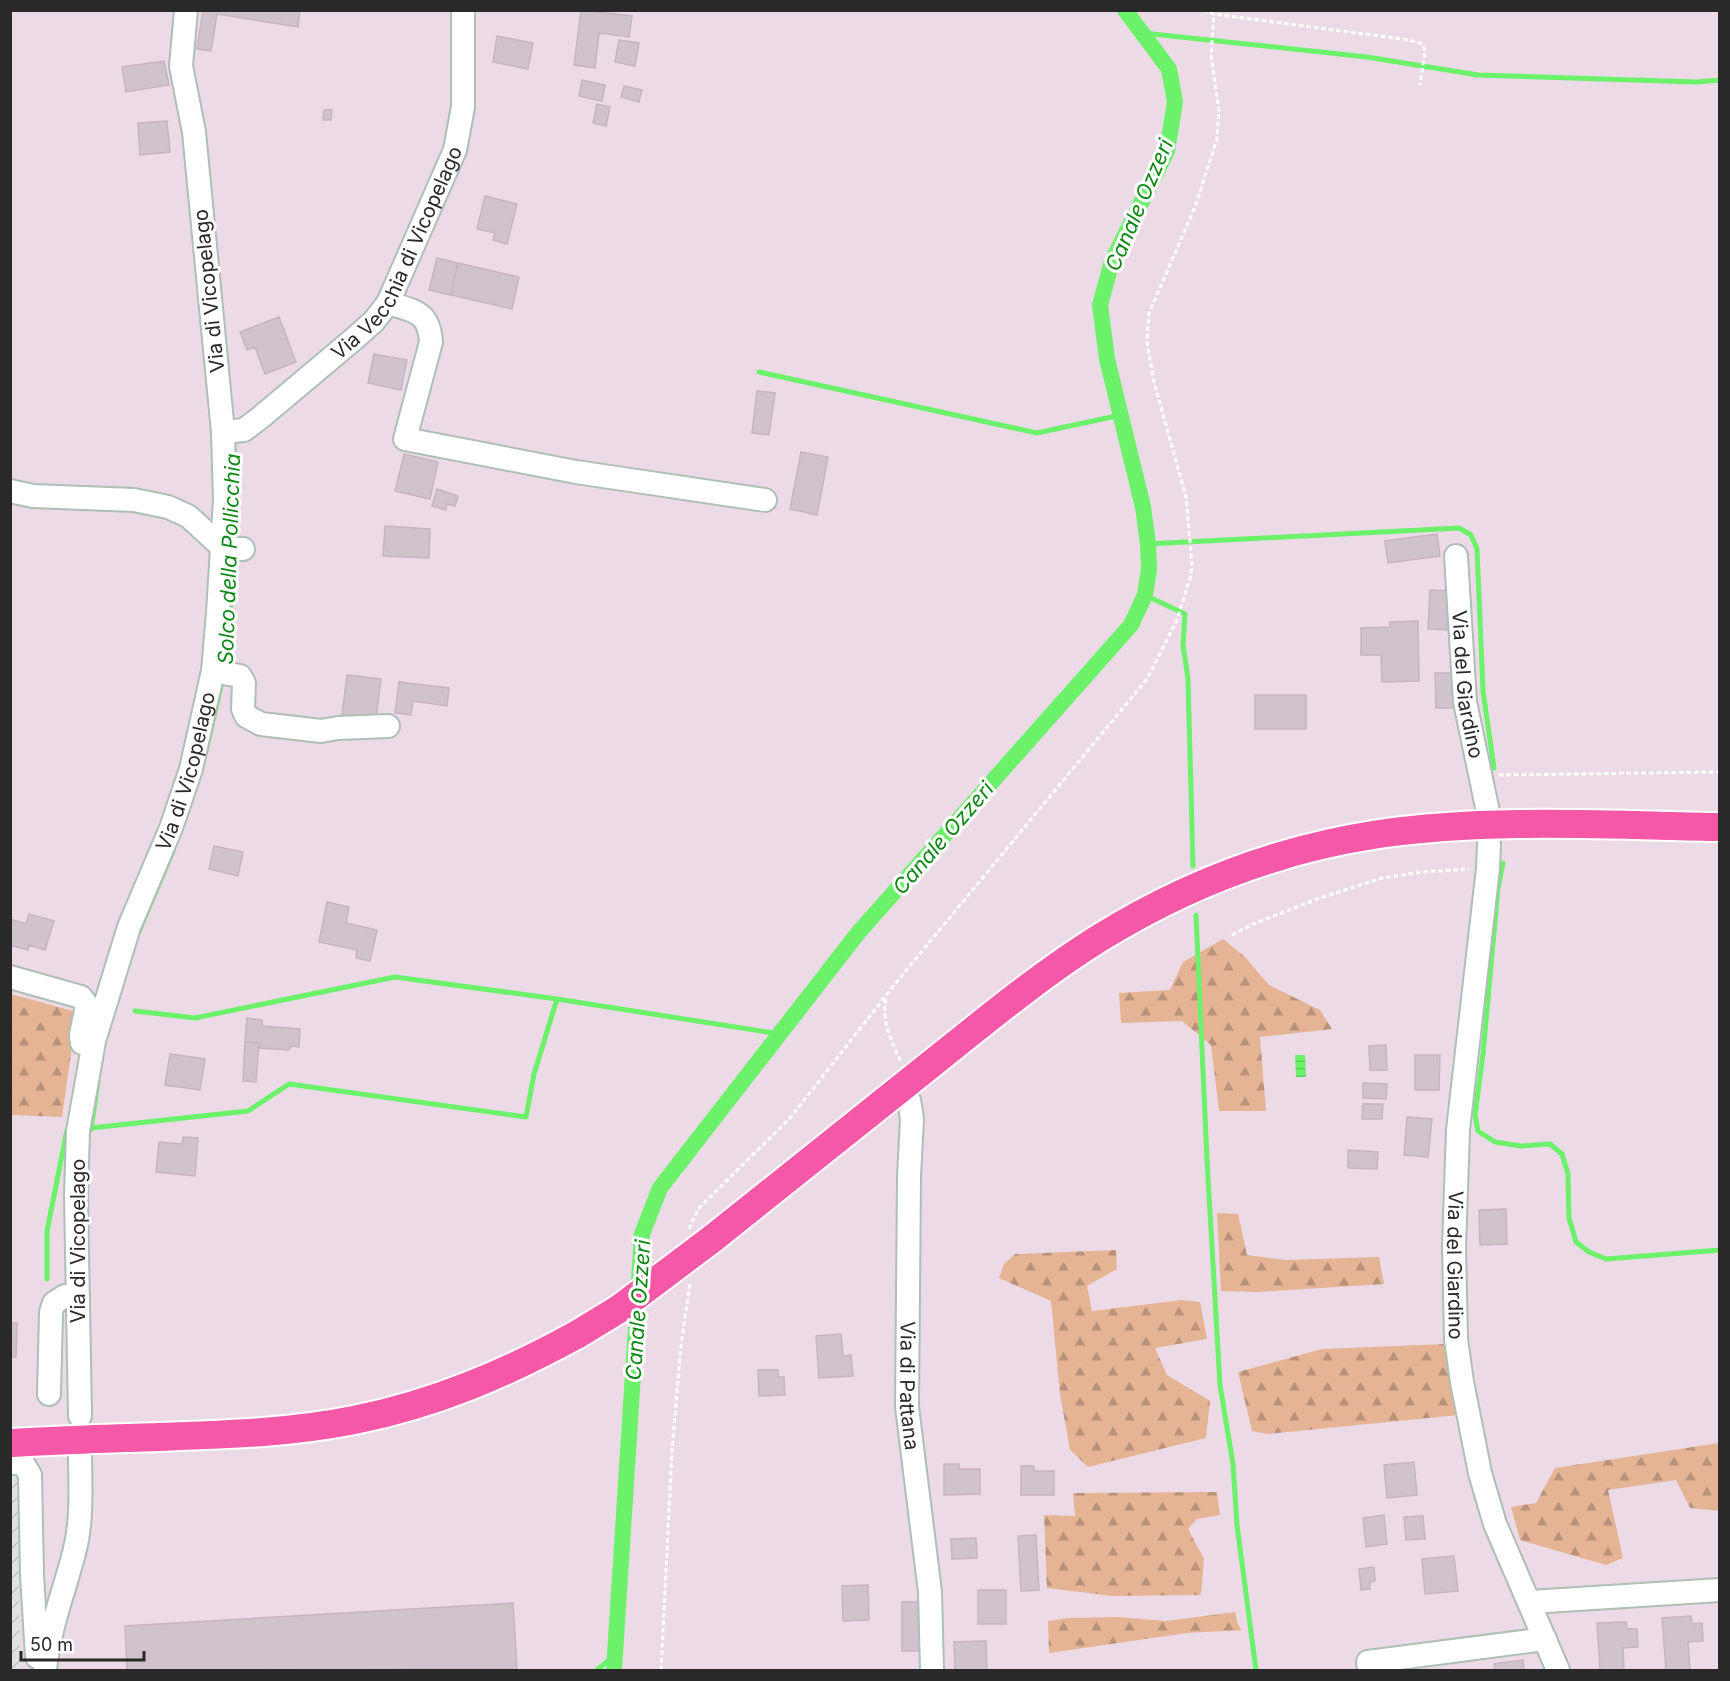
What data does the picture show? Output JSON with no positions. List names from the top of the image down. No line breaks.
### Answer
{"streets":{"street":["Via Vecchia di Vicopelago","Via di Vicopelago","Via del Giardino","Via di Pattana"]},"crossings":[["Via Vecchia di Vicopelago","Via di Vicopelago"]],"water":["Canale Ozzeri","Solco della Pollicchia"],"scale_bar":"50 m"}
